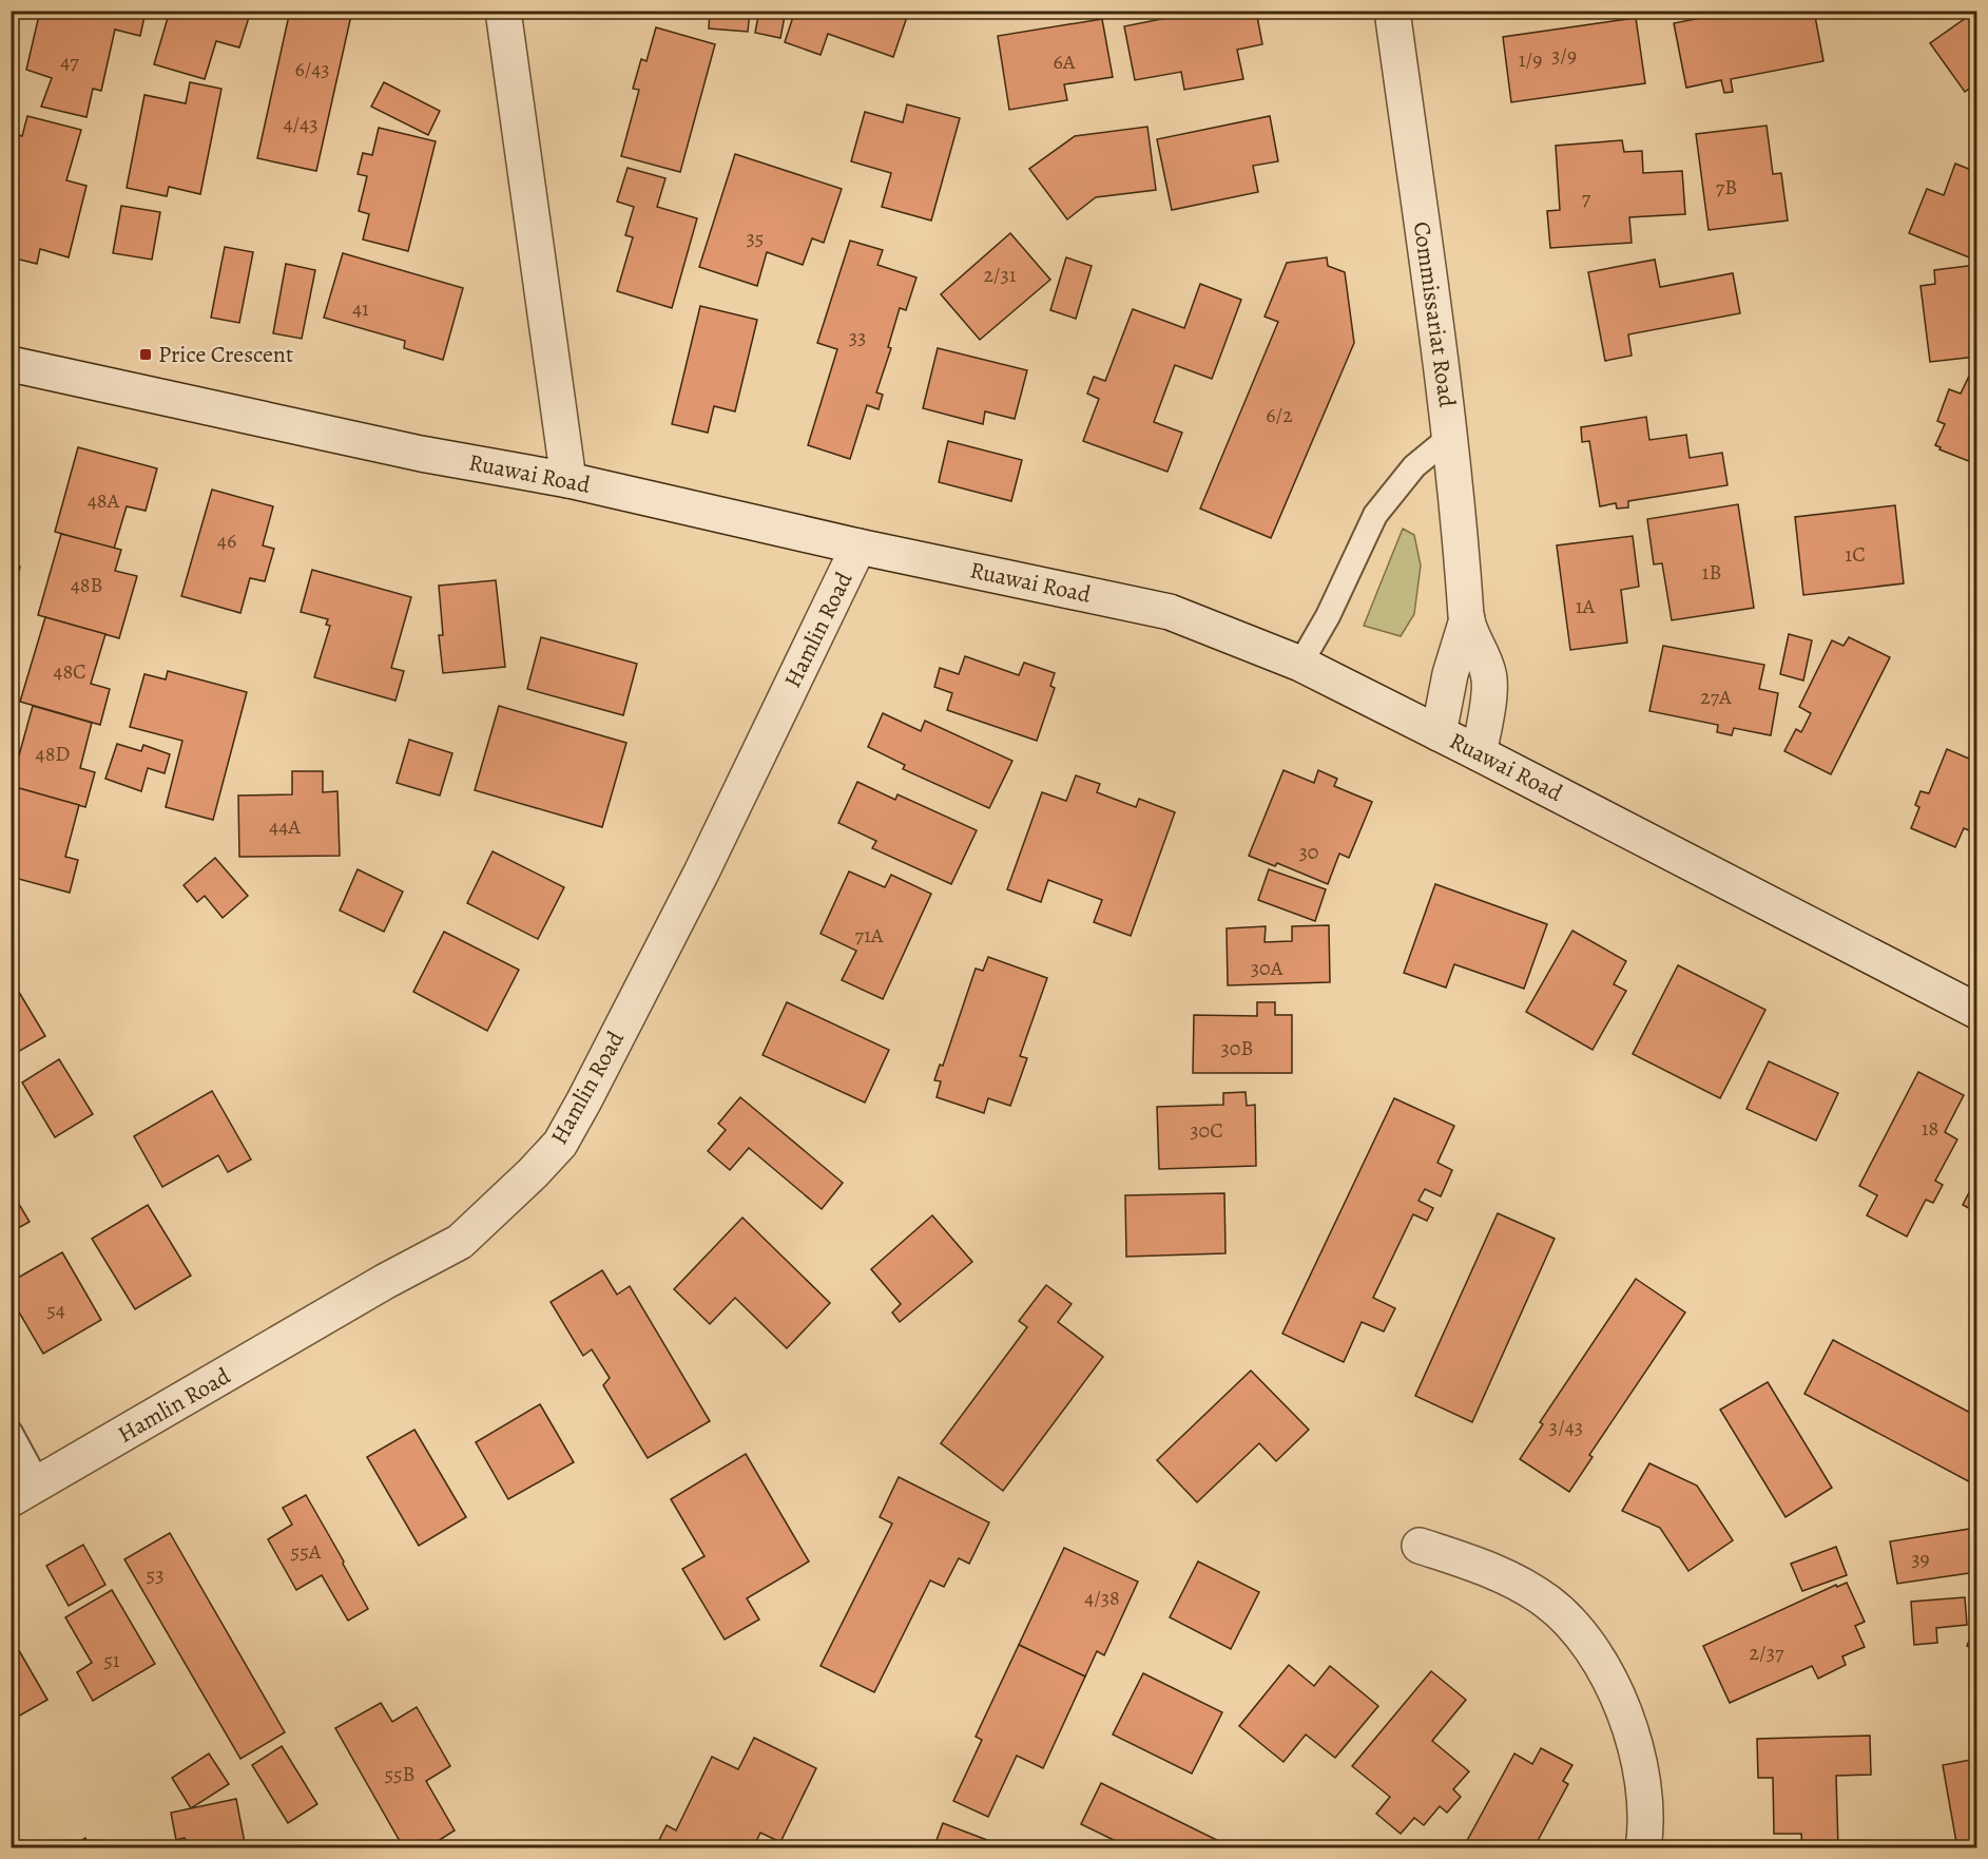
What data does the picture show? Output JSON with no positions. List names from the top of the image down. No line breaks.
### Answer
{"streets":{"street":["Commissariat Road","Ruawai Road","Hamlin Road"]},"crossings":[["Commissariat Road","Ruawai Road"],["Ruawai Road","Hamlin Road"]],"places":{"transit":["Price Crescent"]},"house_numbers":["3/9","1/9","47","6A","6/43","4/43","7B","7","35","2/31","41","33","6/2","48A","46","1C","1B","48B","1A","48C","27A","48D","44A","30","71A","30A","30B","18","30C","54","3/43","55A","39","53","4/38","2/37","51","55B"]}
